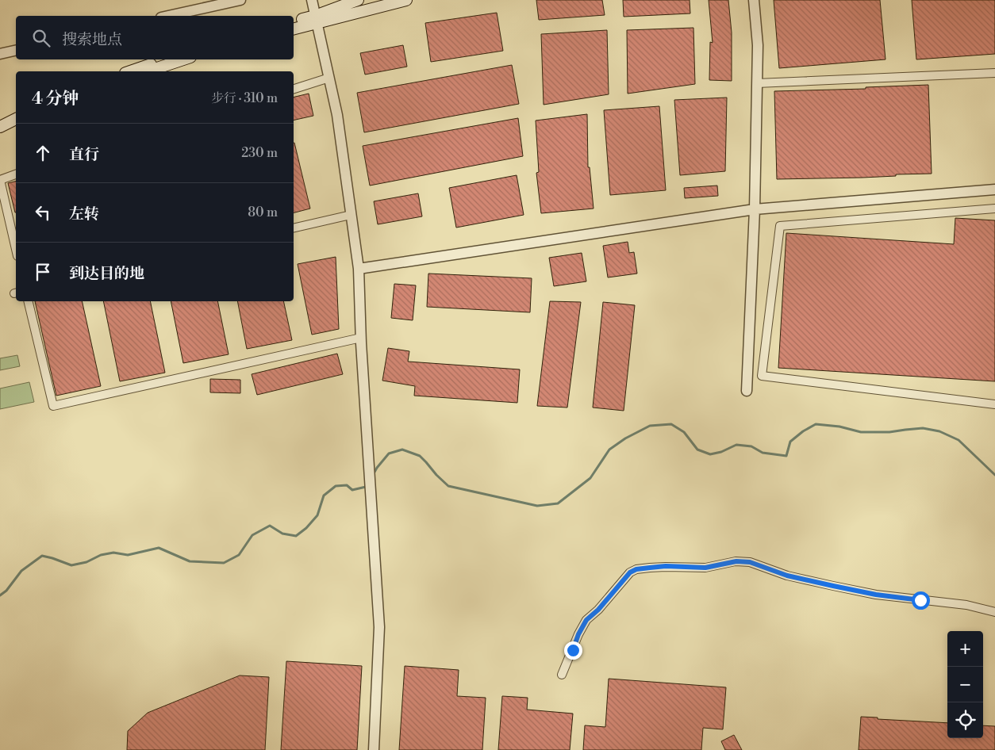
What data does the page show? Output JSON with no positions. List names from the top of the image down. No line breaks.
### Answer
{"page":{"search":"搜索地点","heading":["4 分钟","步行 · 310 m"],"list":[["直行","230 m"],["左转","80 m"],"到达目的地"],"map_buttons":["+","−"]}}
